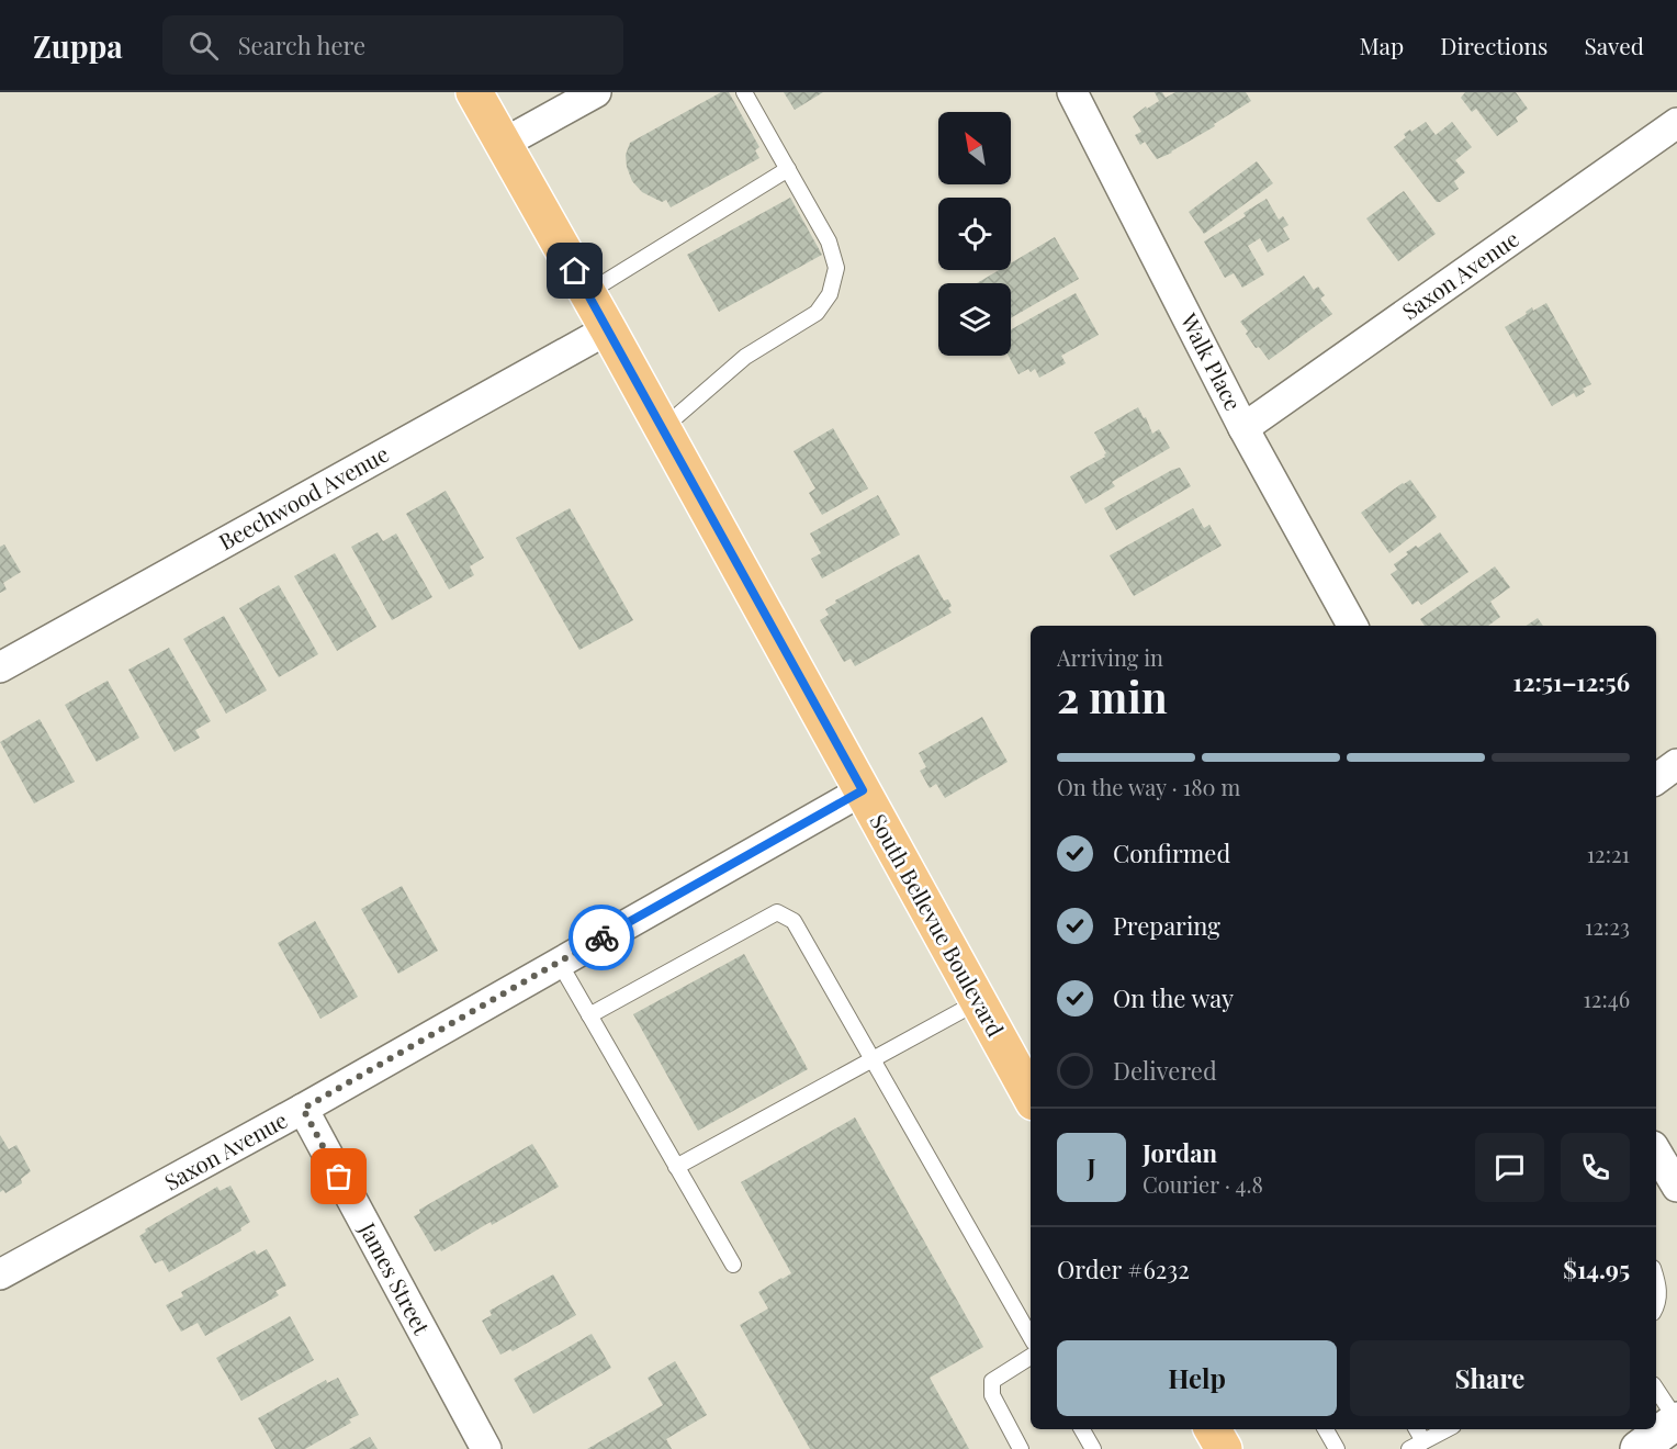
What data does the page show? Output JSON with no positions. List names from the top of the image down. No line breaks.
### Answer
{"streets":{"main road":["South Bellevue Boulevard"],"street":["Saxon Avenue","Walk Place","Beechwood Avenue","James Street"]},"crossings":[["Saxon Avenue","Walk Place"],["Saxon Avenue","South Bellevue Boulevard"],["Saxon Avenue","James Street"],["Beechwood Avenue","South Bellevue Boulevard"]],"north":"top left","page":{"header":"Zuppa","search":"Search here","nav":["Map","Directions","Saved"],"heading":["2 min","Arriving in","12:51–12:56"],"panel":["Jordan","Courier · 4.8","Order #6232","$14.95"],"bar":"On the way · 180 m","list":[["Confirmed","12:21"],["Preparing","12:23"],["On the way","12:46"],"Delivered"],"round":"J","buttons":["Help","Share"]}}
